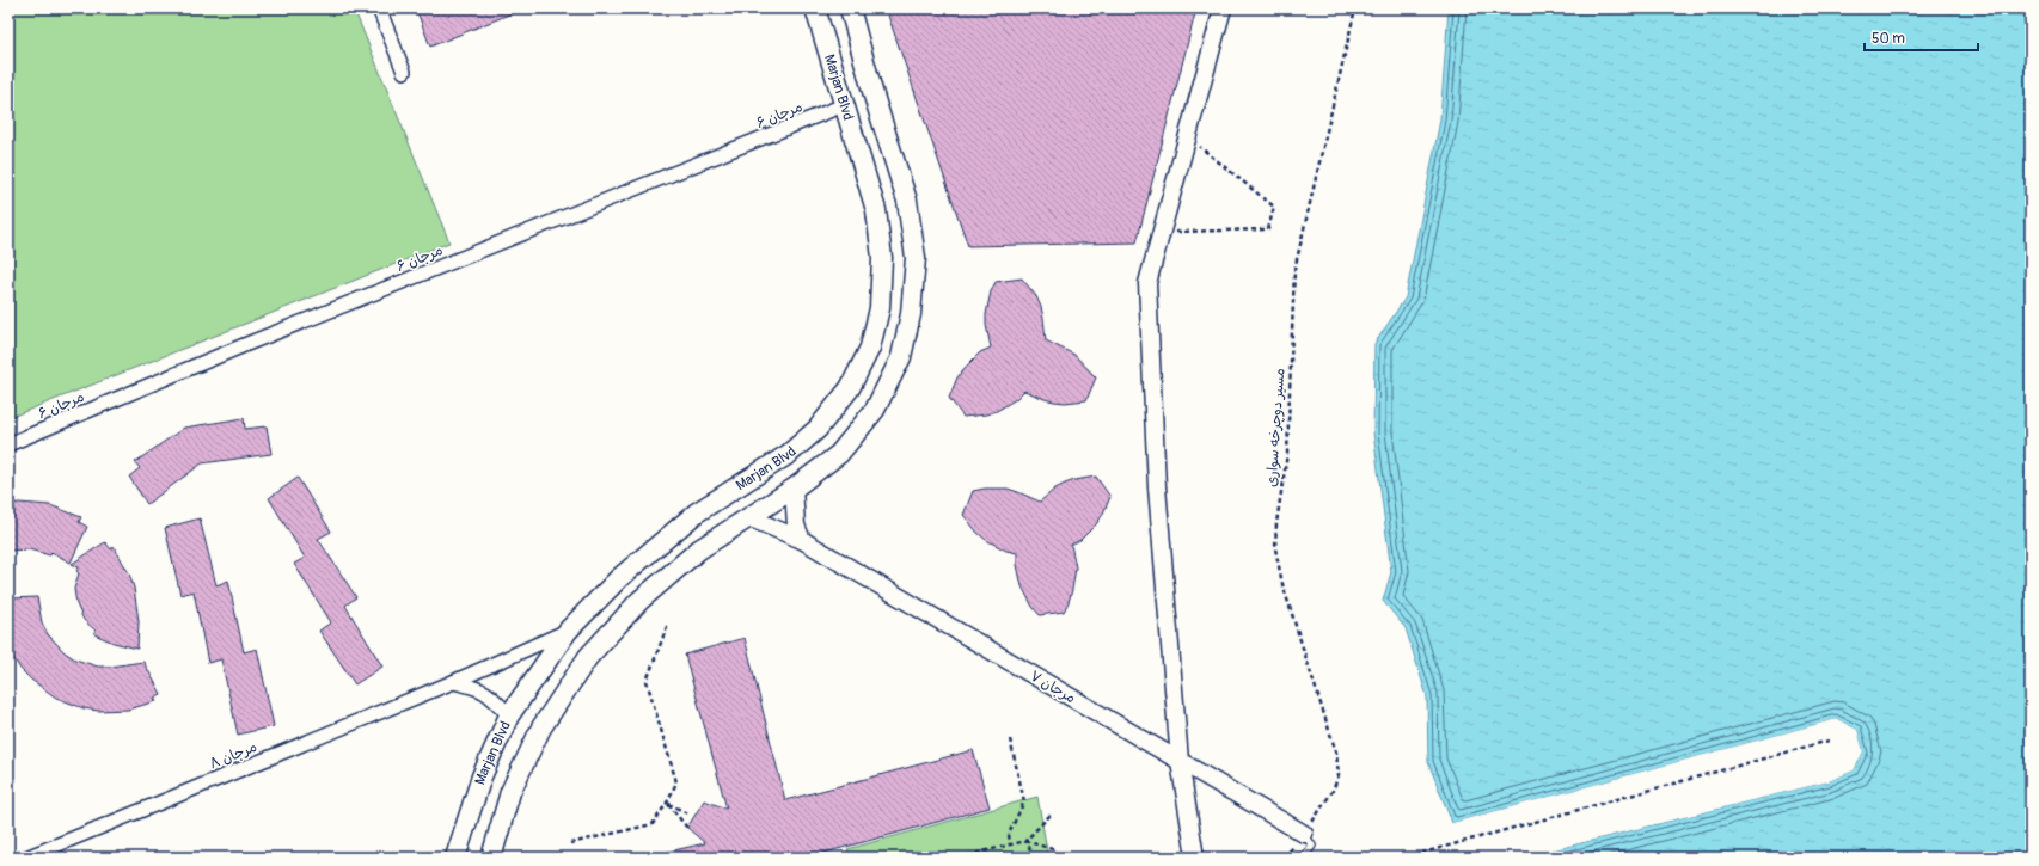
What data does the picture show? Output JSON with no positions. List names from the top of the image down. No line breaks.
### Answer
{"streets":{"main road":["Marjan Blvd"],"street":["مرجان ۶","مرجان ۷","مرجان ۸"],"path":["مسیر دوچرخه سواری"]},"crossings":[["Marjan Blvd","مرجان ۶"],["Marjan Blvd","مرجان ۷"],["Marjan Blvd","مرجان ۸"],["مسیر دوچرخه سواری","مرجان ۷"]],"scale_bar":"50 m"}
